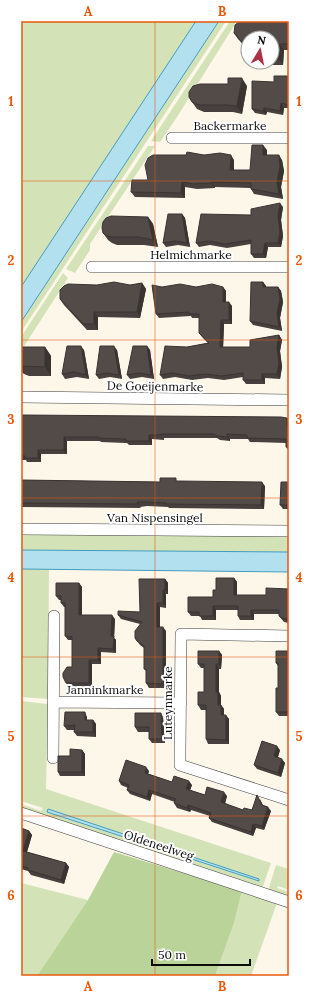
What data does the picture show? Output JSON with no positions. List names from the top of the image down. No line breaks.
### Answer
{"streets":{"street":["Backermarke","Helmichmarke","De Goeijenmarke","Van Nispensingel","Janninkmarke","Luteynmarke","Oldeneelweg"]},"crossings":[["Janninkmarke","Luteynmarke"]],"scale_bar":"50 m","north":"top","grid":{"columns":["A","B"],"rows":["1","2","3","4","5","6"]}}
